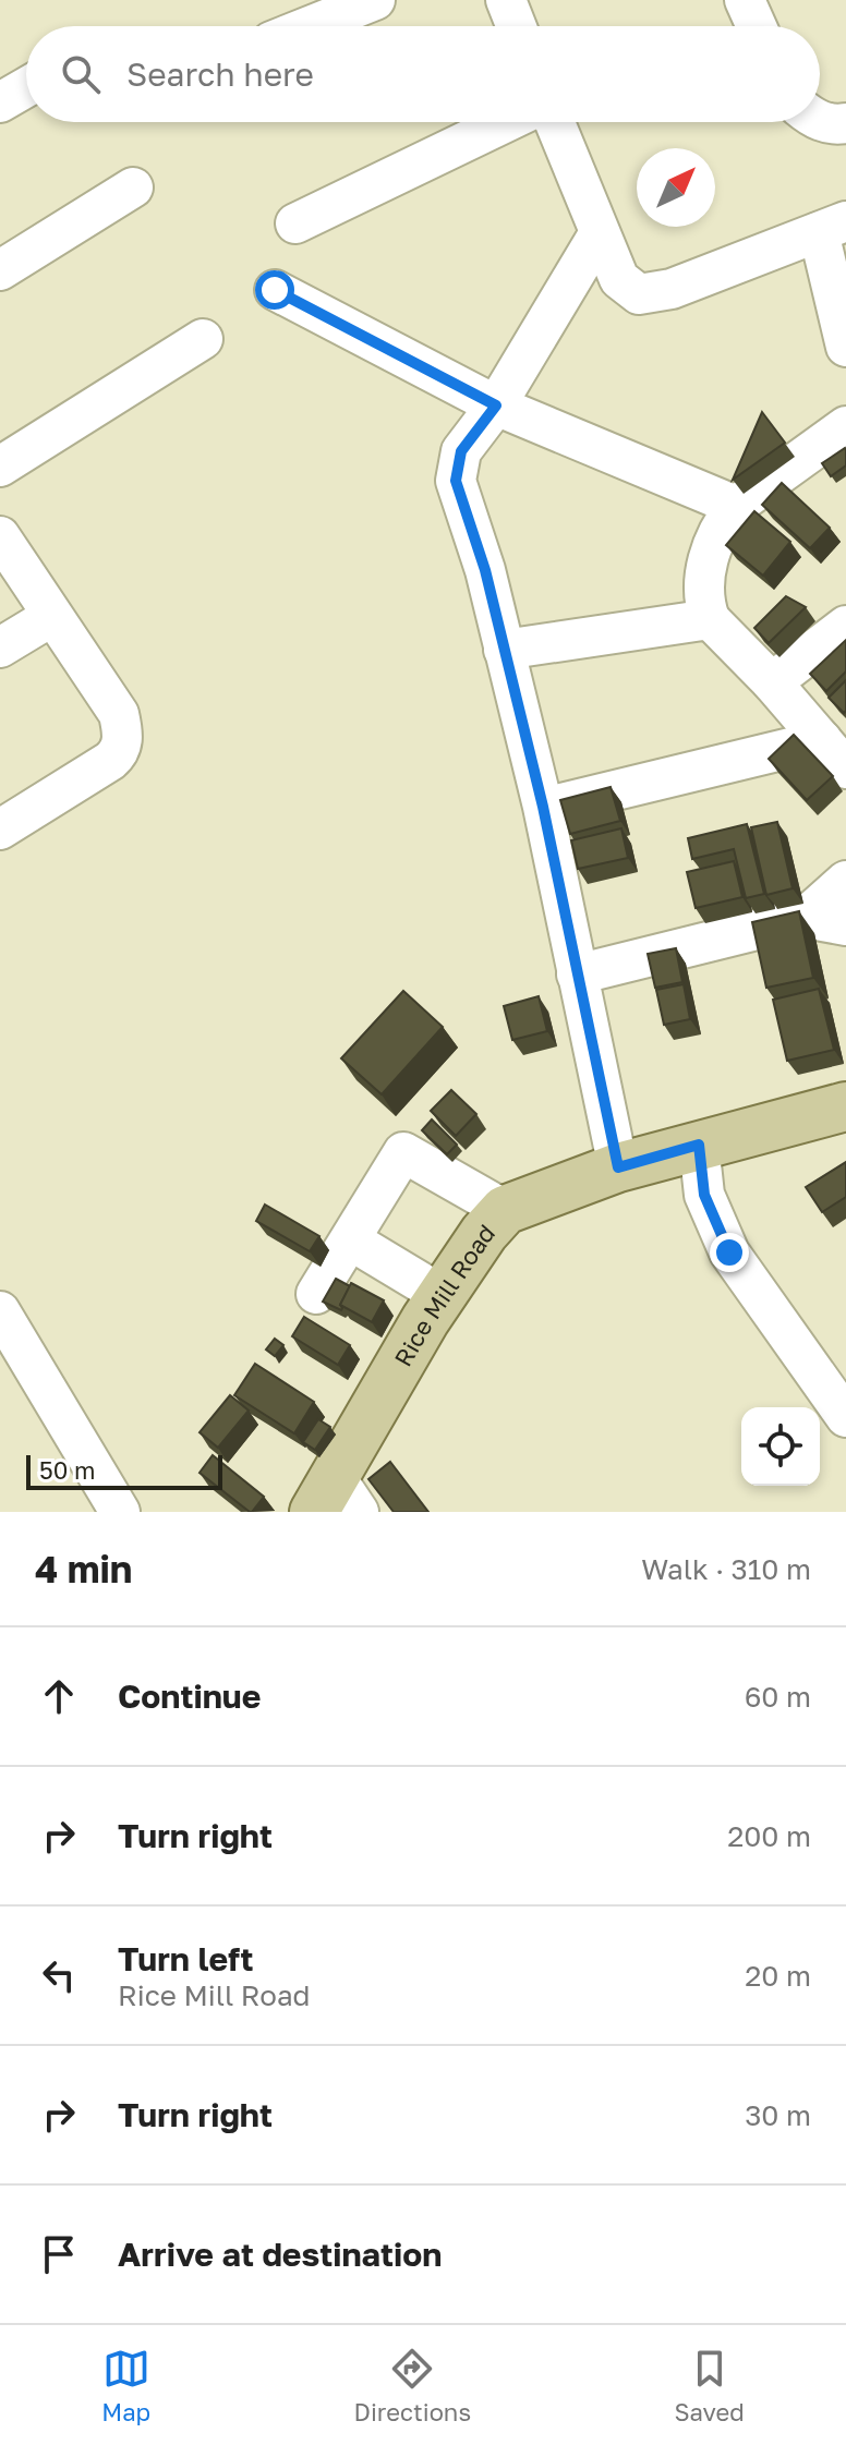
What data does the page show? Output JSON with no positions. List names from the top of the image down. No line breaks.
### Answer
{"streets":{"main road":["Rice Mill Road"]},"scale_bar":"50 m","north":"top right","page":{"search":"Search here","scale":"50 m","heading":["4 min","Walk · 310 m"],"list":[["Continue","60 m"],["Turn right","200 m"],["Turn left","Rice Mill Road","20 m"],["Turn right","30 m"],"Arrive at destination"],"nav":["Map","Directions","Saved"]}}
